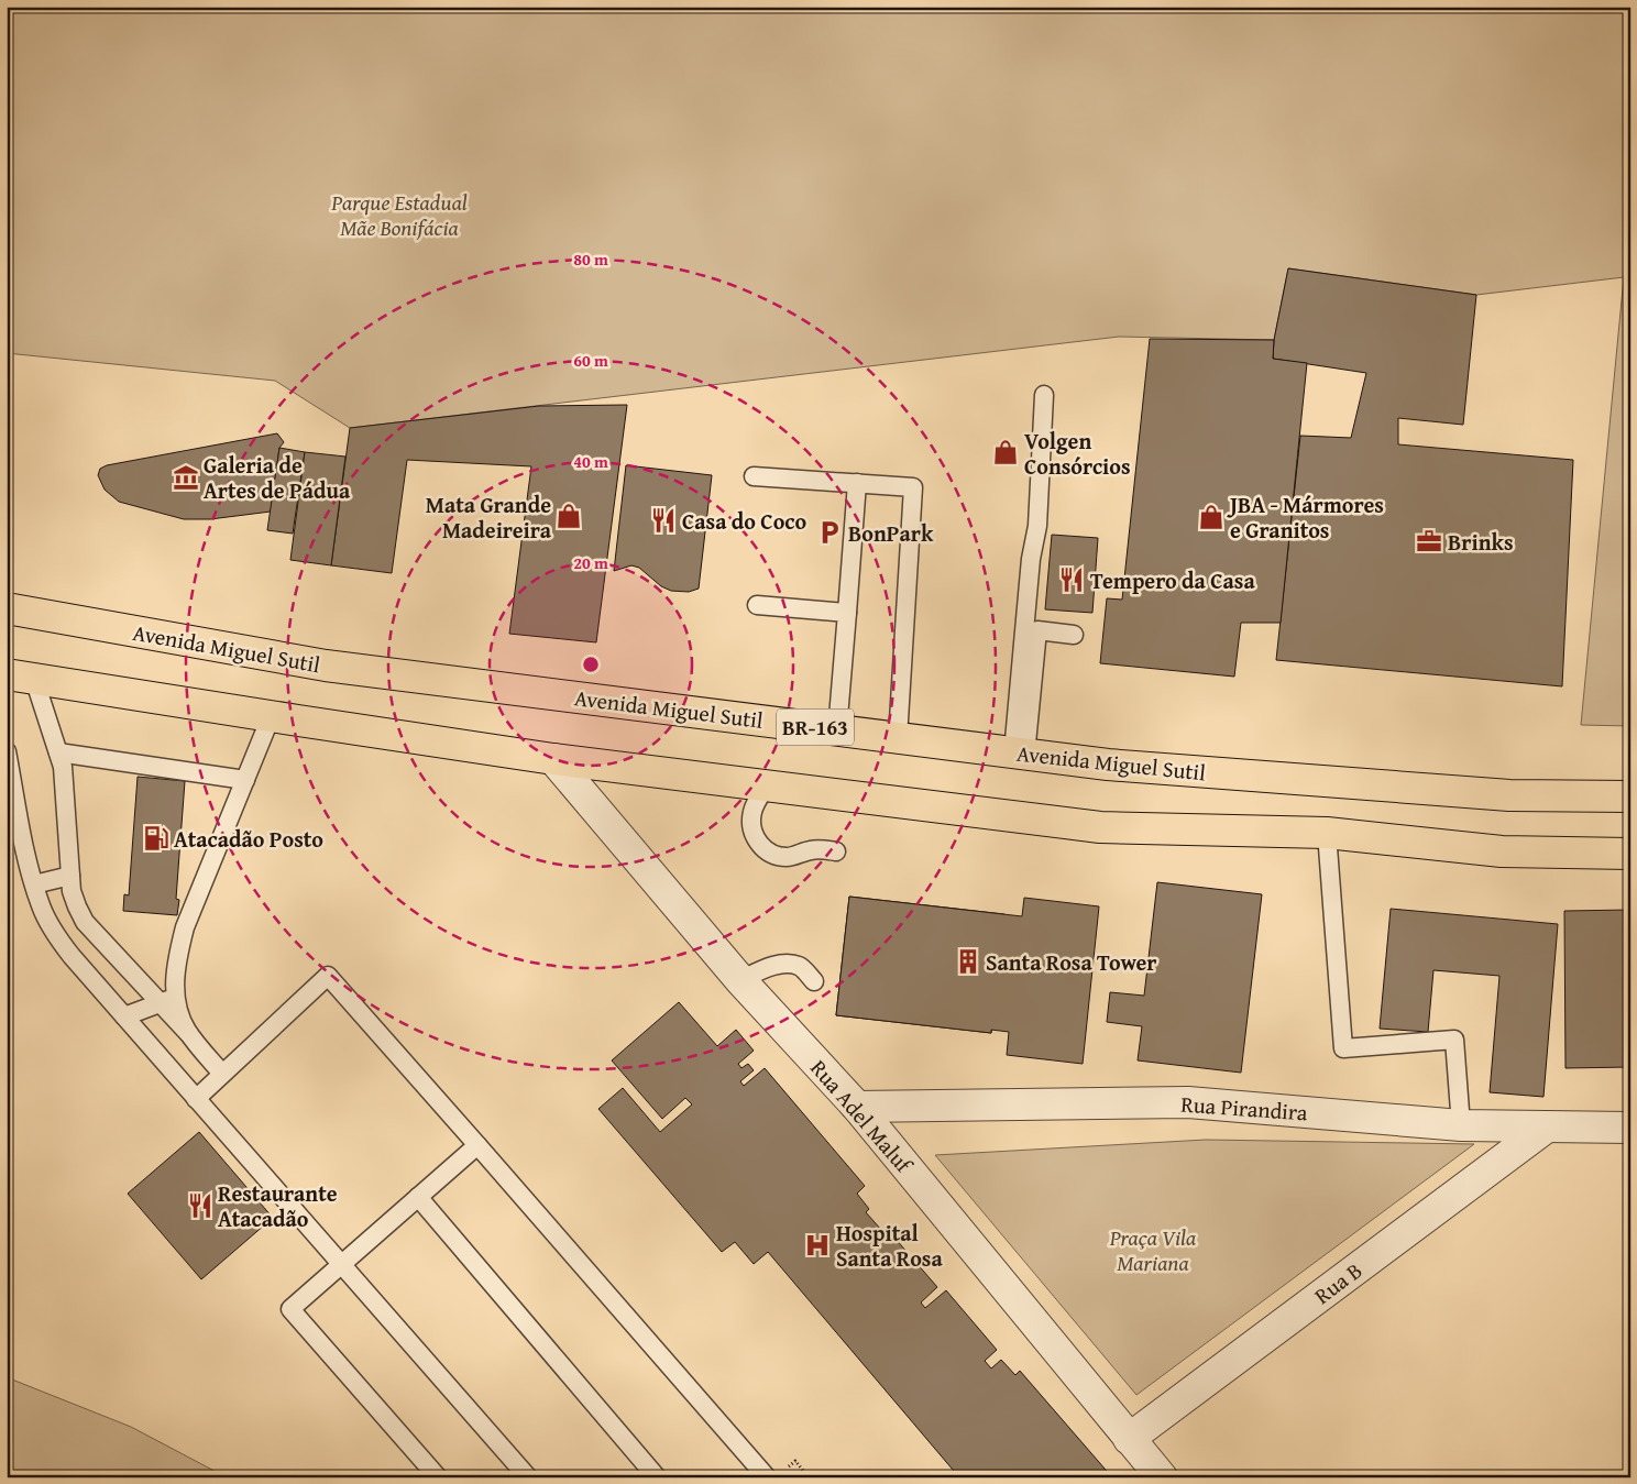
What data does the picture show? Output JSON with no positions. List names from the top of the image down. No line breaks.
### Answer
{"streets":{"highway":["Avenida Miguel Sutil","BR-163"],"street":["Rua Pirandira","Rua Adel Maluf","Rua B"]},"crossings":[["Rua Pirandira","Rua Adel Maluf"],["Rua Pirandira","Rua B"],["Rua Adel Maluf","Rua B"]],"parks":["Parque Estadual Mãe Bonifácia","Praça Vila Mariana"],"places":{"shop":["Volgen Consórcios","Mata Grande Madeireira","JBA - Mármores e Granitos"],"museum":["Galeria de Artes de Pádua"],"restaurant":["Casa do Coco","Tempero da Casa","Restaurante Atacadão"],"parking":["BonPark"],"office":["Brinks"],"fuel station":["Atacadão Posto"],"building":["Santa Rosa Tower"],"hospital":["Hospital Santa Rosa"]},"rings":["80 m","60 m","40 m","20 m"]}
